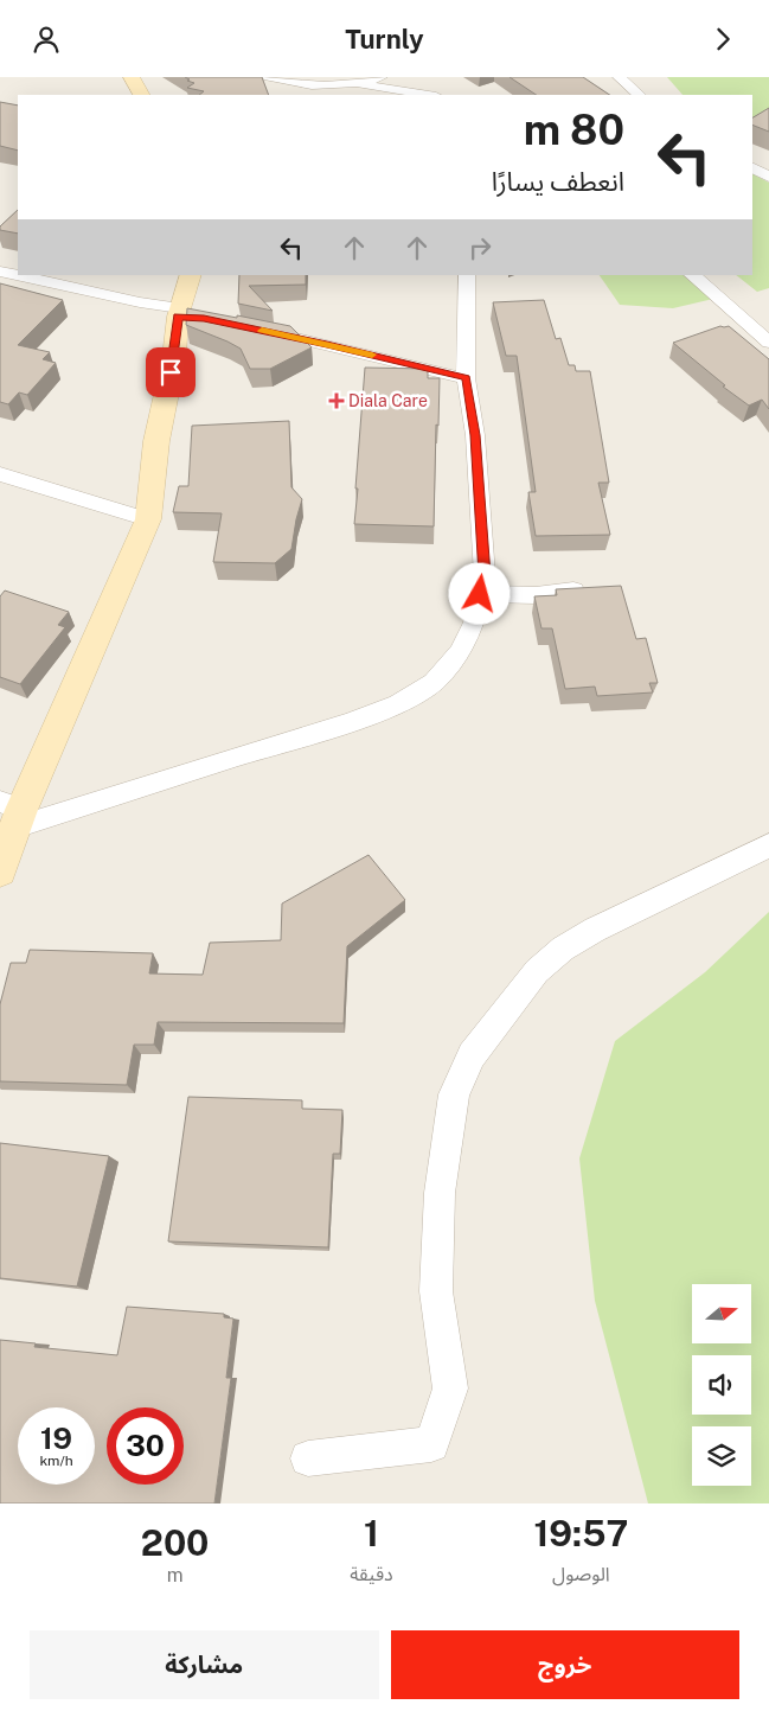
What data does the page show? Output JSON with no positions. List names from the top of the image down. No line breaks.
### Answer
{"places":{"health":["Diala Care"]},"north":"right","page":{"header":"Turnly","turn":["80 m","انعطف يسارًا"],"speed":"19 km/h","limit":"30","eta":["19:57","الوصول","1","دقيقة","200","m"],"buttons":["خروج","مشاركة"]}}
